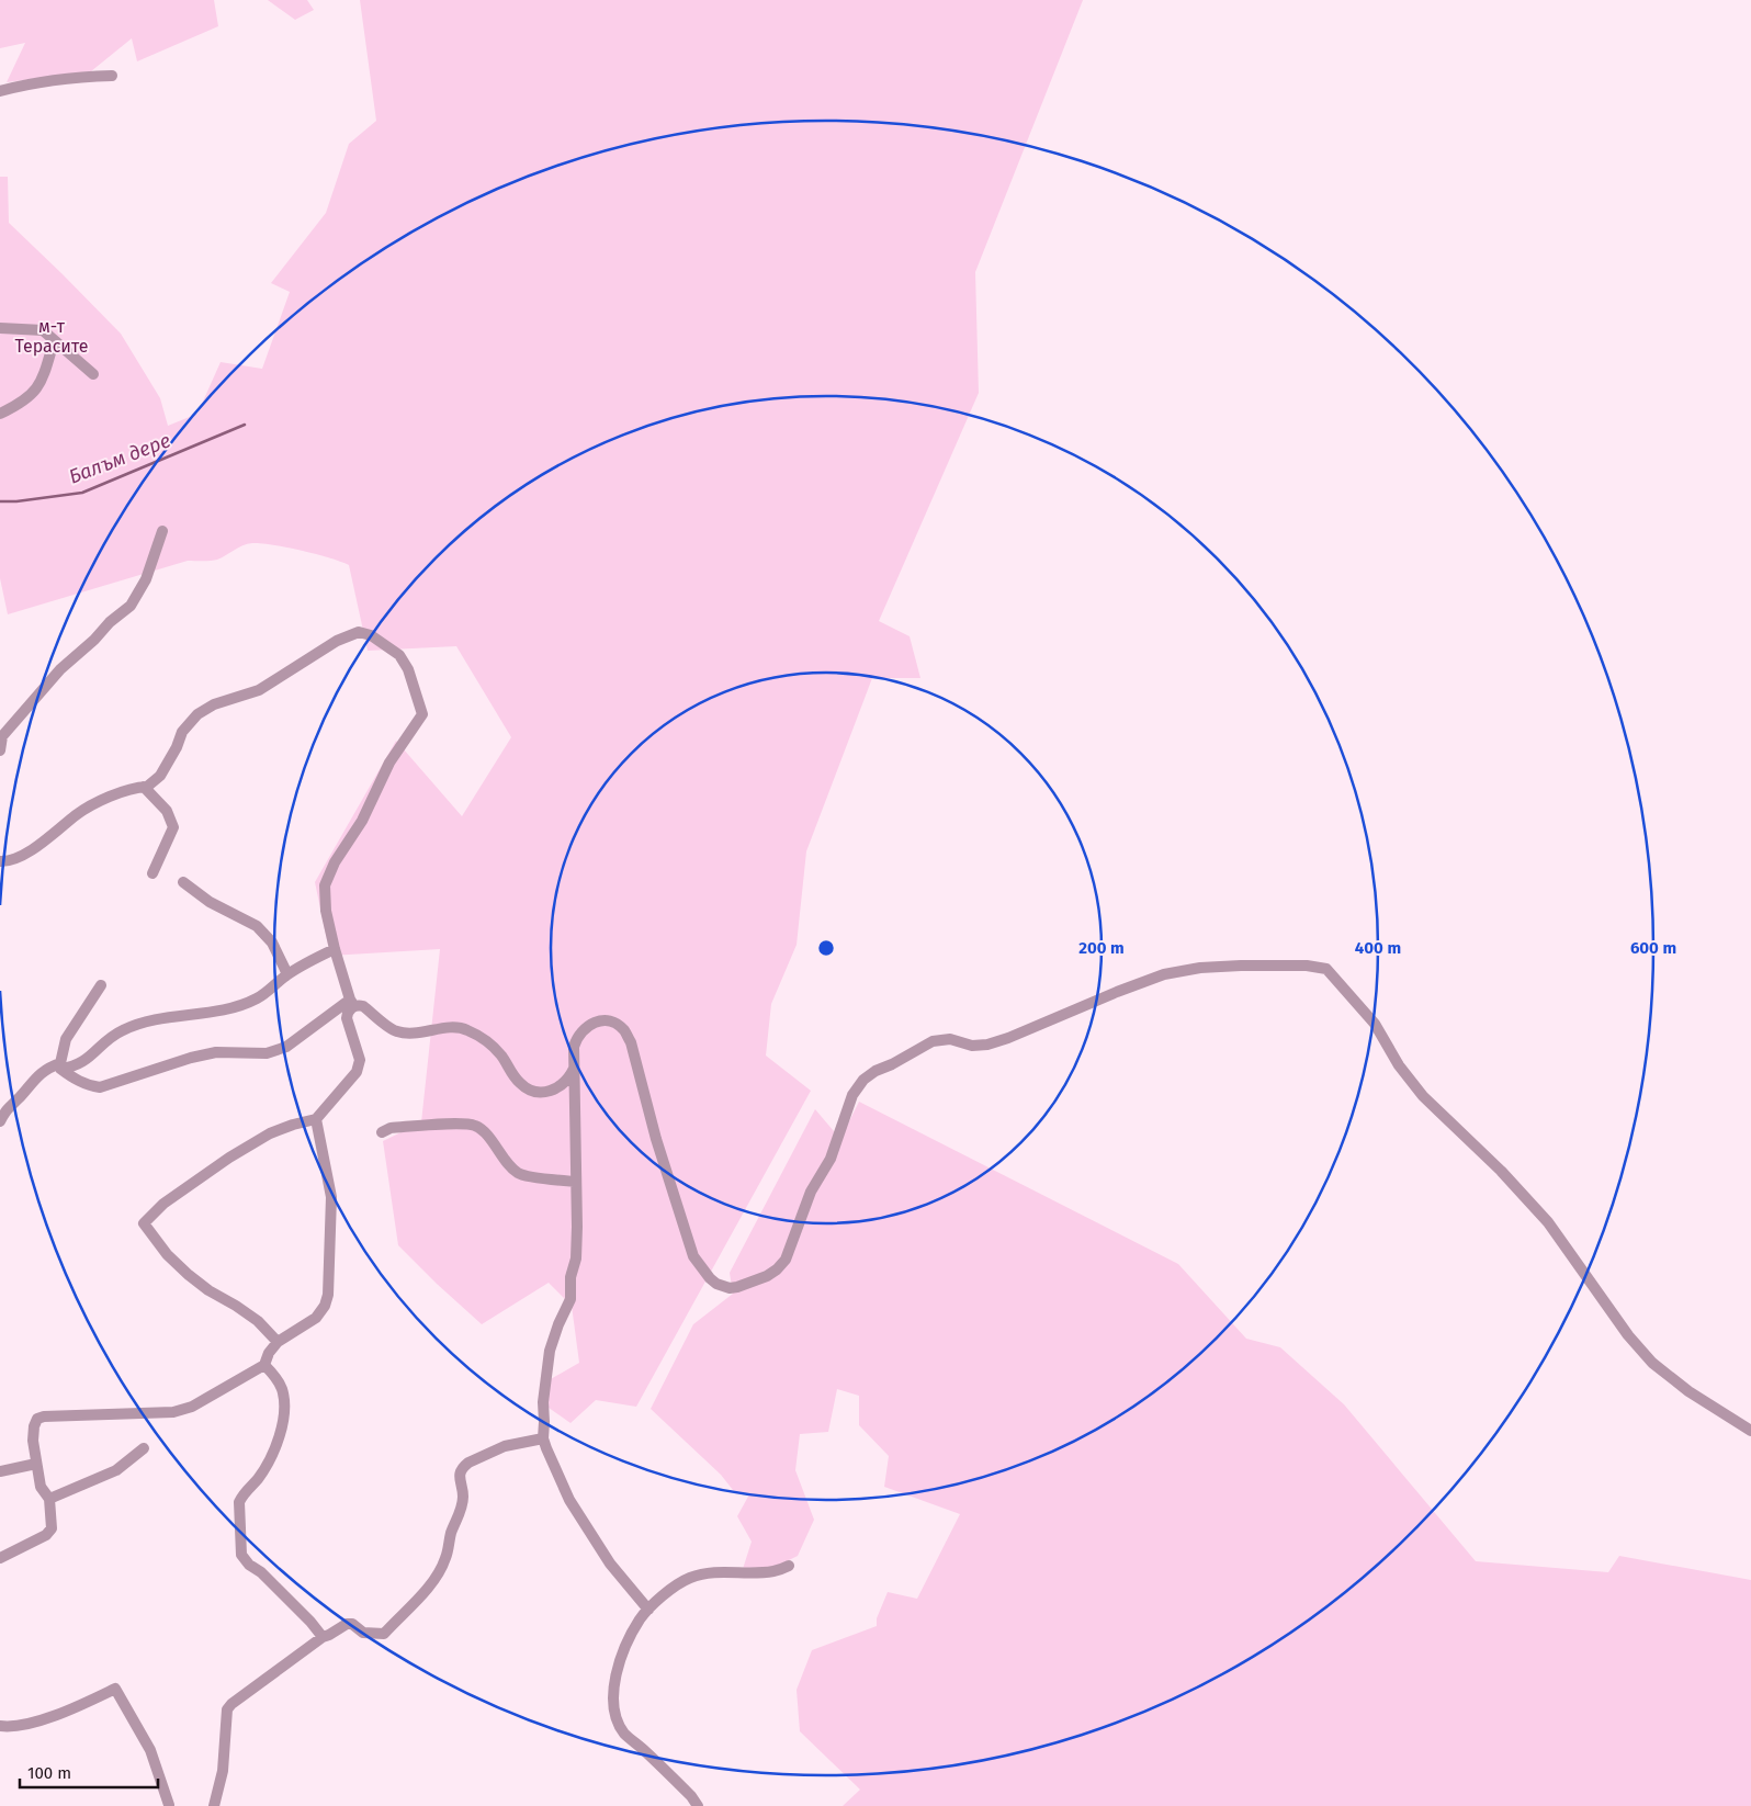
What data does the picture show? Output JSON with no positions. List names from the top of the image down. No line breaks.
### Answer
{"water":["Балъм дере"],"parks":["м-т Терасите"],"scale_bar":"100 m","rings":["200 m","400 m","600 m"]}
